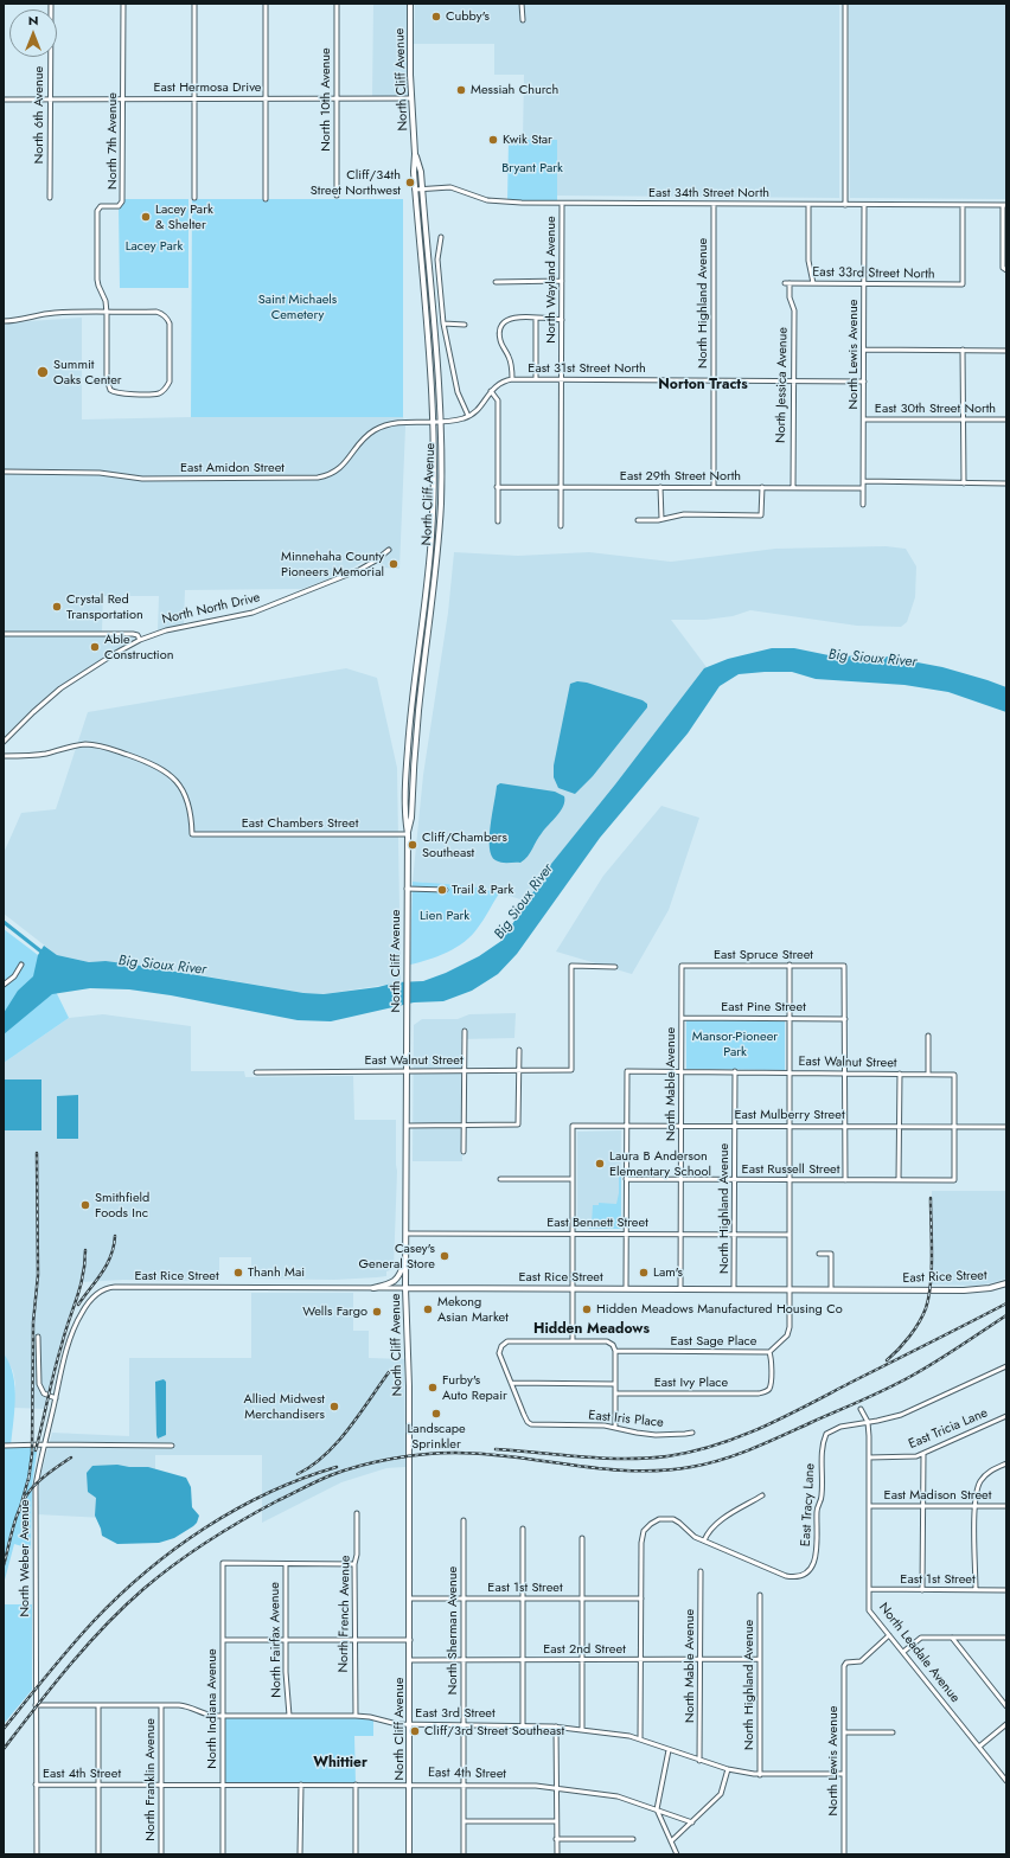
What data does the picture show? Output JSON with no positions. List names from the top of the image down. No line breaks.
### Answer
{"streets":{"main road":["North Cliff Avenue","East Rice Street"],"street":["East Hermosa Drive","North 10th Avenue","North 6th Avenue","North 7th Avenue","East 34th Street North","East 33rd Street North","North Wayland Avenue","North Highland Avenue","North Lewis Avenue","East 31st Street North","North Jessica Avenue","East 30th Street North","East Amidon Street","East 29th Street North","North North Drive","East Chambers Street","East Spruce Street","East Pine Street","East Walnut Street","North Mable Avenue","East Mulberry Street","East Russell Street","East Bennett Street","East Sage Place","East Ivy Place","East Iris Place","East Tricia Lane","East Madison Street","East Tracy Lane","North Weber Avenue","East 1st Street","North French Avenue","North Sherman Avenue","North Fairfax Avenue","East 2nd Street","North Leadale Avenue","North Indiana Avenue","East 3rd Street","East 4th Street","North Franklin Avenue"]},"crossings":[["North Cliff Avenue","East Hermosa Drive"],["North Cliff Avenue","East 34th Street North"],["North Cliff Avenue","East Amidon Street"],["North Cliff Avenue","East Chambers Street"],["North Cliff Avenue","East Walnut Street"],["North Cliff Avenue","East Bennett Street"],["North Cliff Avenue","East Rice Street"],["North Cliff Avenue","East 1st Street"],["North Cliff Avenue","East 2nd Street"],["North Cliff Avenue","East 3rd Street"],["North Cliff Avenue","East 4th Street"],["East Hermosa Drive","North 10th Avenue"],["East Hermosa Drive","North 6th Avenue"],["East Hermosa Drive","North 7th Avenue"],["East 34th Street North","East 33rd Street North"],["East 34th Street North","North Wayland Avenue"],["East 34th Street North","North Highland Avenue"],["East 34th Street North","North Lewis Avenue"],["East 33rd Street North","North Lewis Avenue"],["East 33rd Street North","North Jessica Avenue"],["North Wayland Avenue","East 31st Street North"],["North Wayland Avenue","East 29th Street North"],["North Highland Avenue","East 31st Street North"],["North Highland Avenue","East 29th Street North"],["North Highland Avenue","East Walnut Street"],["North Highland Avenue","East Mulberry Street"],["North Highland Avenue","East Russell Street"],["North Highland Avenue","East Bennett Street"],["North Highland Avenue","East Rice Street"],["North Highland Avenue","East 2nd Street"],["North Highland Avenue","East 3rd Street"],["North Lewis Avenue","East 31st Street North"],["North Lewis Avenue","East 30th Street North"],["North Lewis Avenue","East 29th Street North"],["North Lewis Avenue","North Leadale Avenue"],["North Lewis Avenue","East 3rd Street"],["East 31st Street North","North Jessica Avenue"],["North Jessica Avenue","East 29th Street North"],["East Spruce Street","East Pine Street"],["East Spruce Street","North Mable Avenue"],["East Pine Street","North Mable Avenue"],["East Walnut Street","North Mable Avenue"],["East Walnut Street","East Mulberry Street"],["East Walnut Street","East Russell Street"],["North Mable Avenue","East Mulberry Street"],["North Mable Avenue","East Russell Street"],["North Mable Avenue","East Bennett Street"],["North Mable Avenue","East Rice Street"],["North Mable Avenue","East 2nd Street"],["North Mable Avenue","East 3rd Street"],["East Mulberry Street","East Russell Street"],["East Rice Street","North Weber Avenue"],["East Sage Place","East Ivy Place"],["East Sage Place","East Iris Place"],["East Tricia Lane","North Leadale Avenue"],["East Madison Street","North Leadale Avenue"],["East Tracy Lane","East 1st Street"],["East Tracy Lane","North Leadale Avenue"],["North Weber Avenue","East 3rd Street"],["North Weber Avenue","East 4th Street"],["East 1st Street","North Sherman Avenue"],["East 1st Street","North Leadale Avenue"],["North French Avenue","East 3rd Street"],["North Sherman Avenue","East 2nd Street"],["North Sherman Avenue","East 3rd Street"],["North Sherman Avenue","East 4th Street"],["North Fairfax Avenue","North Indiana Avenue"],["North Fairfax Avenue","East 3rd Street"],["North Indiana Avenue","East 3rd Street"],["North Indiana Avenue","East 4th Street"],["East 3rd Street","North Franklin Avenue"],["East 4th Street","North Franklin Avenue"]],"districts":["Norton Tracts","Hidden Meadows","Whittier"],"water":["Big Sioux River"],"parks":["Bryant Park","Lacey Park","Saint Michaels Cemetery","Lien Park","Mansor-Pioneer Park"],"places":["Cubby's","Messiah Church","Kwik Star","Cliff/34th Street Northwest","Lacey Park & Shelter","Summit Oaks Center","Minnehaha County Pioneers Memorial","Crystal Red Transportation","Able Construction","Cliff/Chambers Southeast","Trail & Park","Laura B Anderson Elementary School","Smithfield Foods Inc","Casey's General Store","Thanh Mai","Lam's","Mekong Asian Market","Hidden Meadows Manufactured Housing Co","Wells Fargo","Furby's Auto Repair","Allied Midwest Merchandisers","Landscape Sprinkler","Cliff/3rd Street Southeast"],"north":"top"}
